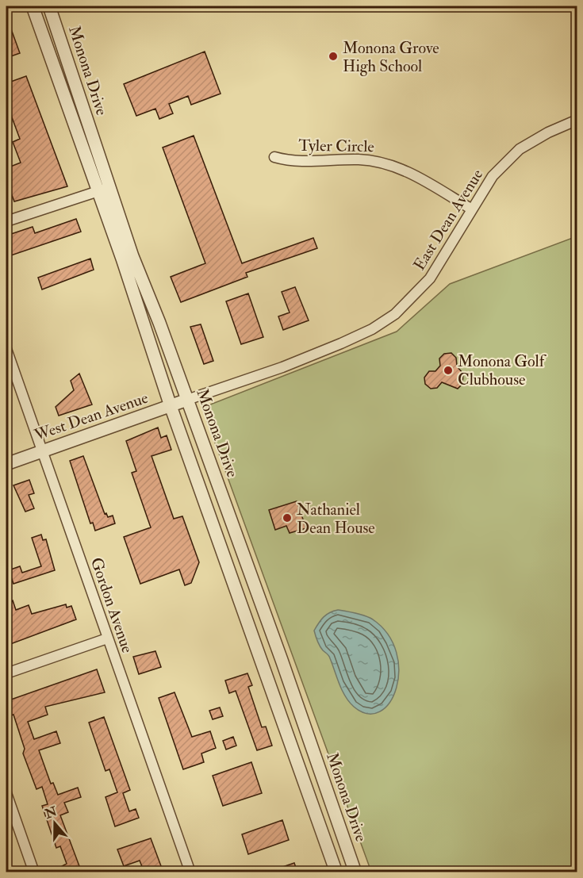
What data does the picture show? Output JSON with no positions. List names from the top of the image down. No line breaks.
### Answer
{"streets":{"street":["Monona Drive","Tyler Circle","East Dean Avenue","West Dean Avenue","Gordon Avenue"]},"crossings":[["Monona Drive","East Dean Avenue"],["Monona Drive","West Dean Avenue"],["Tyler Circle","East Dean Avenue"],["East Dean Avenue","West Dean Avenue"],["West Dean Avenue","Gordon Avenue"]],"places":["Monona Grove High School","Monona Golf Clubhouse","Nathaniel Dean House"],"north":"top"}
